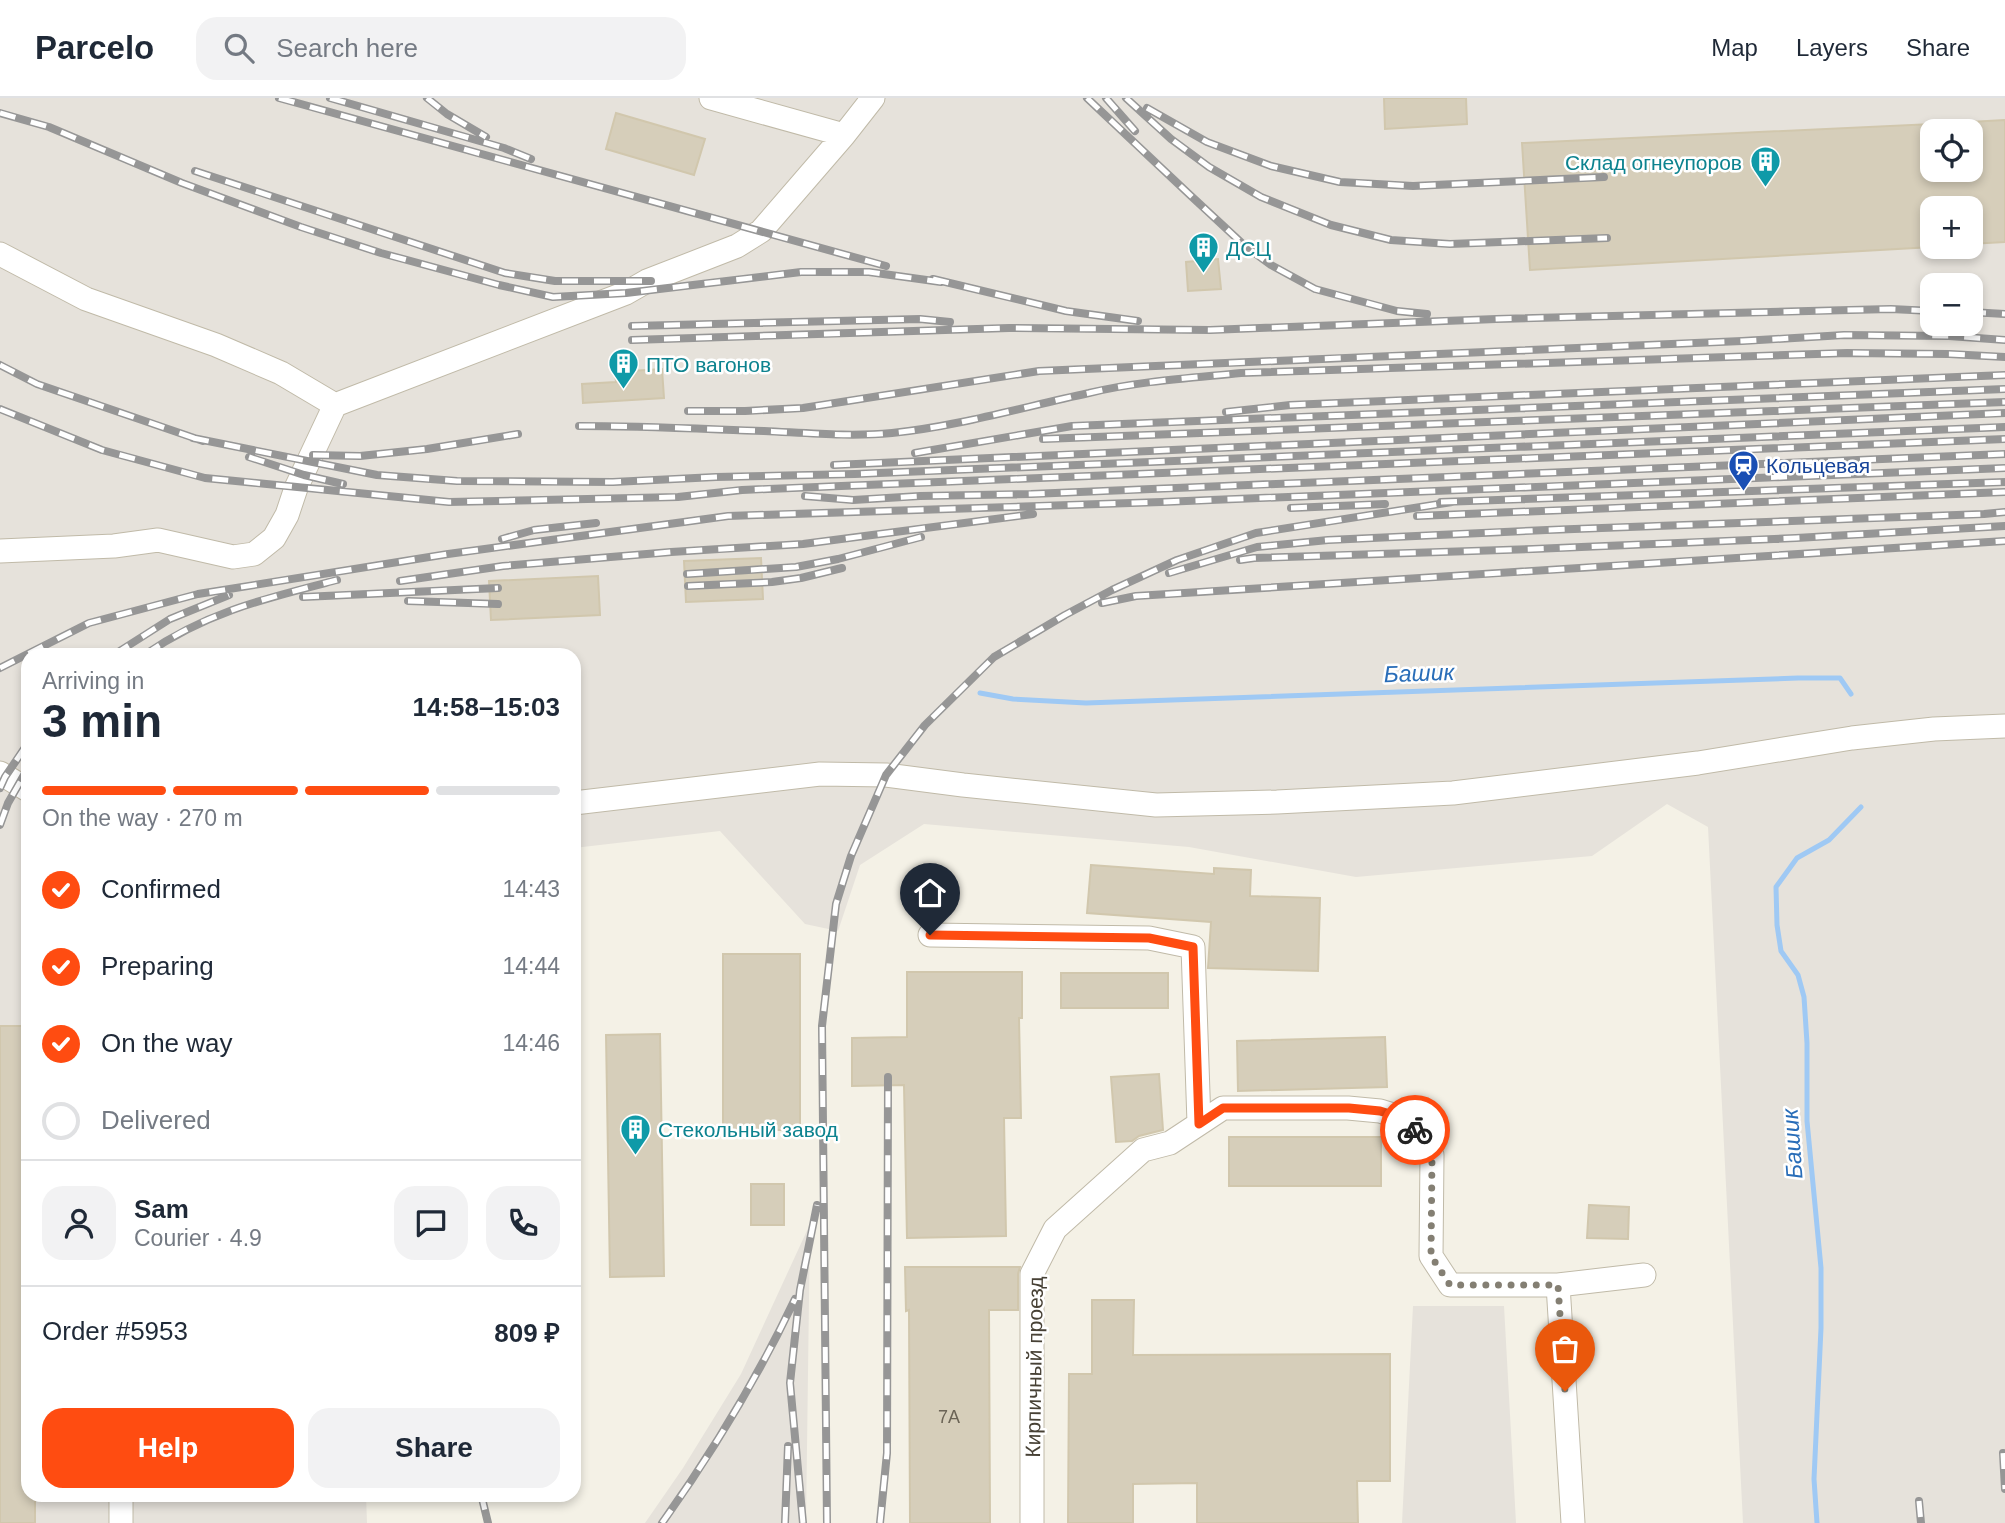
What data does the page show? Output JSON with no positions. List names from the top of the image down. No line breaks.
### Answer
{"streets":{"street":["Кирпичный проезд"]},"water":["Башик"],"places":{"building":["Склад огнеупоров","ДСЦ","ПТО вагонов","Стекольный завод"],"station":["Кольцевая"]},"house_numbers":["7А"],"page":{"header":"Parcelo","search":"Search here","nav":["Map","Layers","Share"],"map_buttons":["+","−"],"heading":["3 min","Arriving in","14:58–15:03"],"panel":["Sam","Courier · 4.9","Order #5953","809 ₽"],"bar":"On the way · 270 m","list":[["Confirmed","14:43"],["Preparing","14:44"],["On the way","14:46"],"Delivered"],"buttons":["Help","Share"]}}
